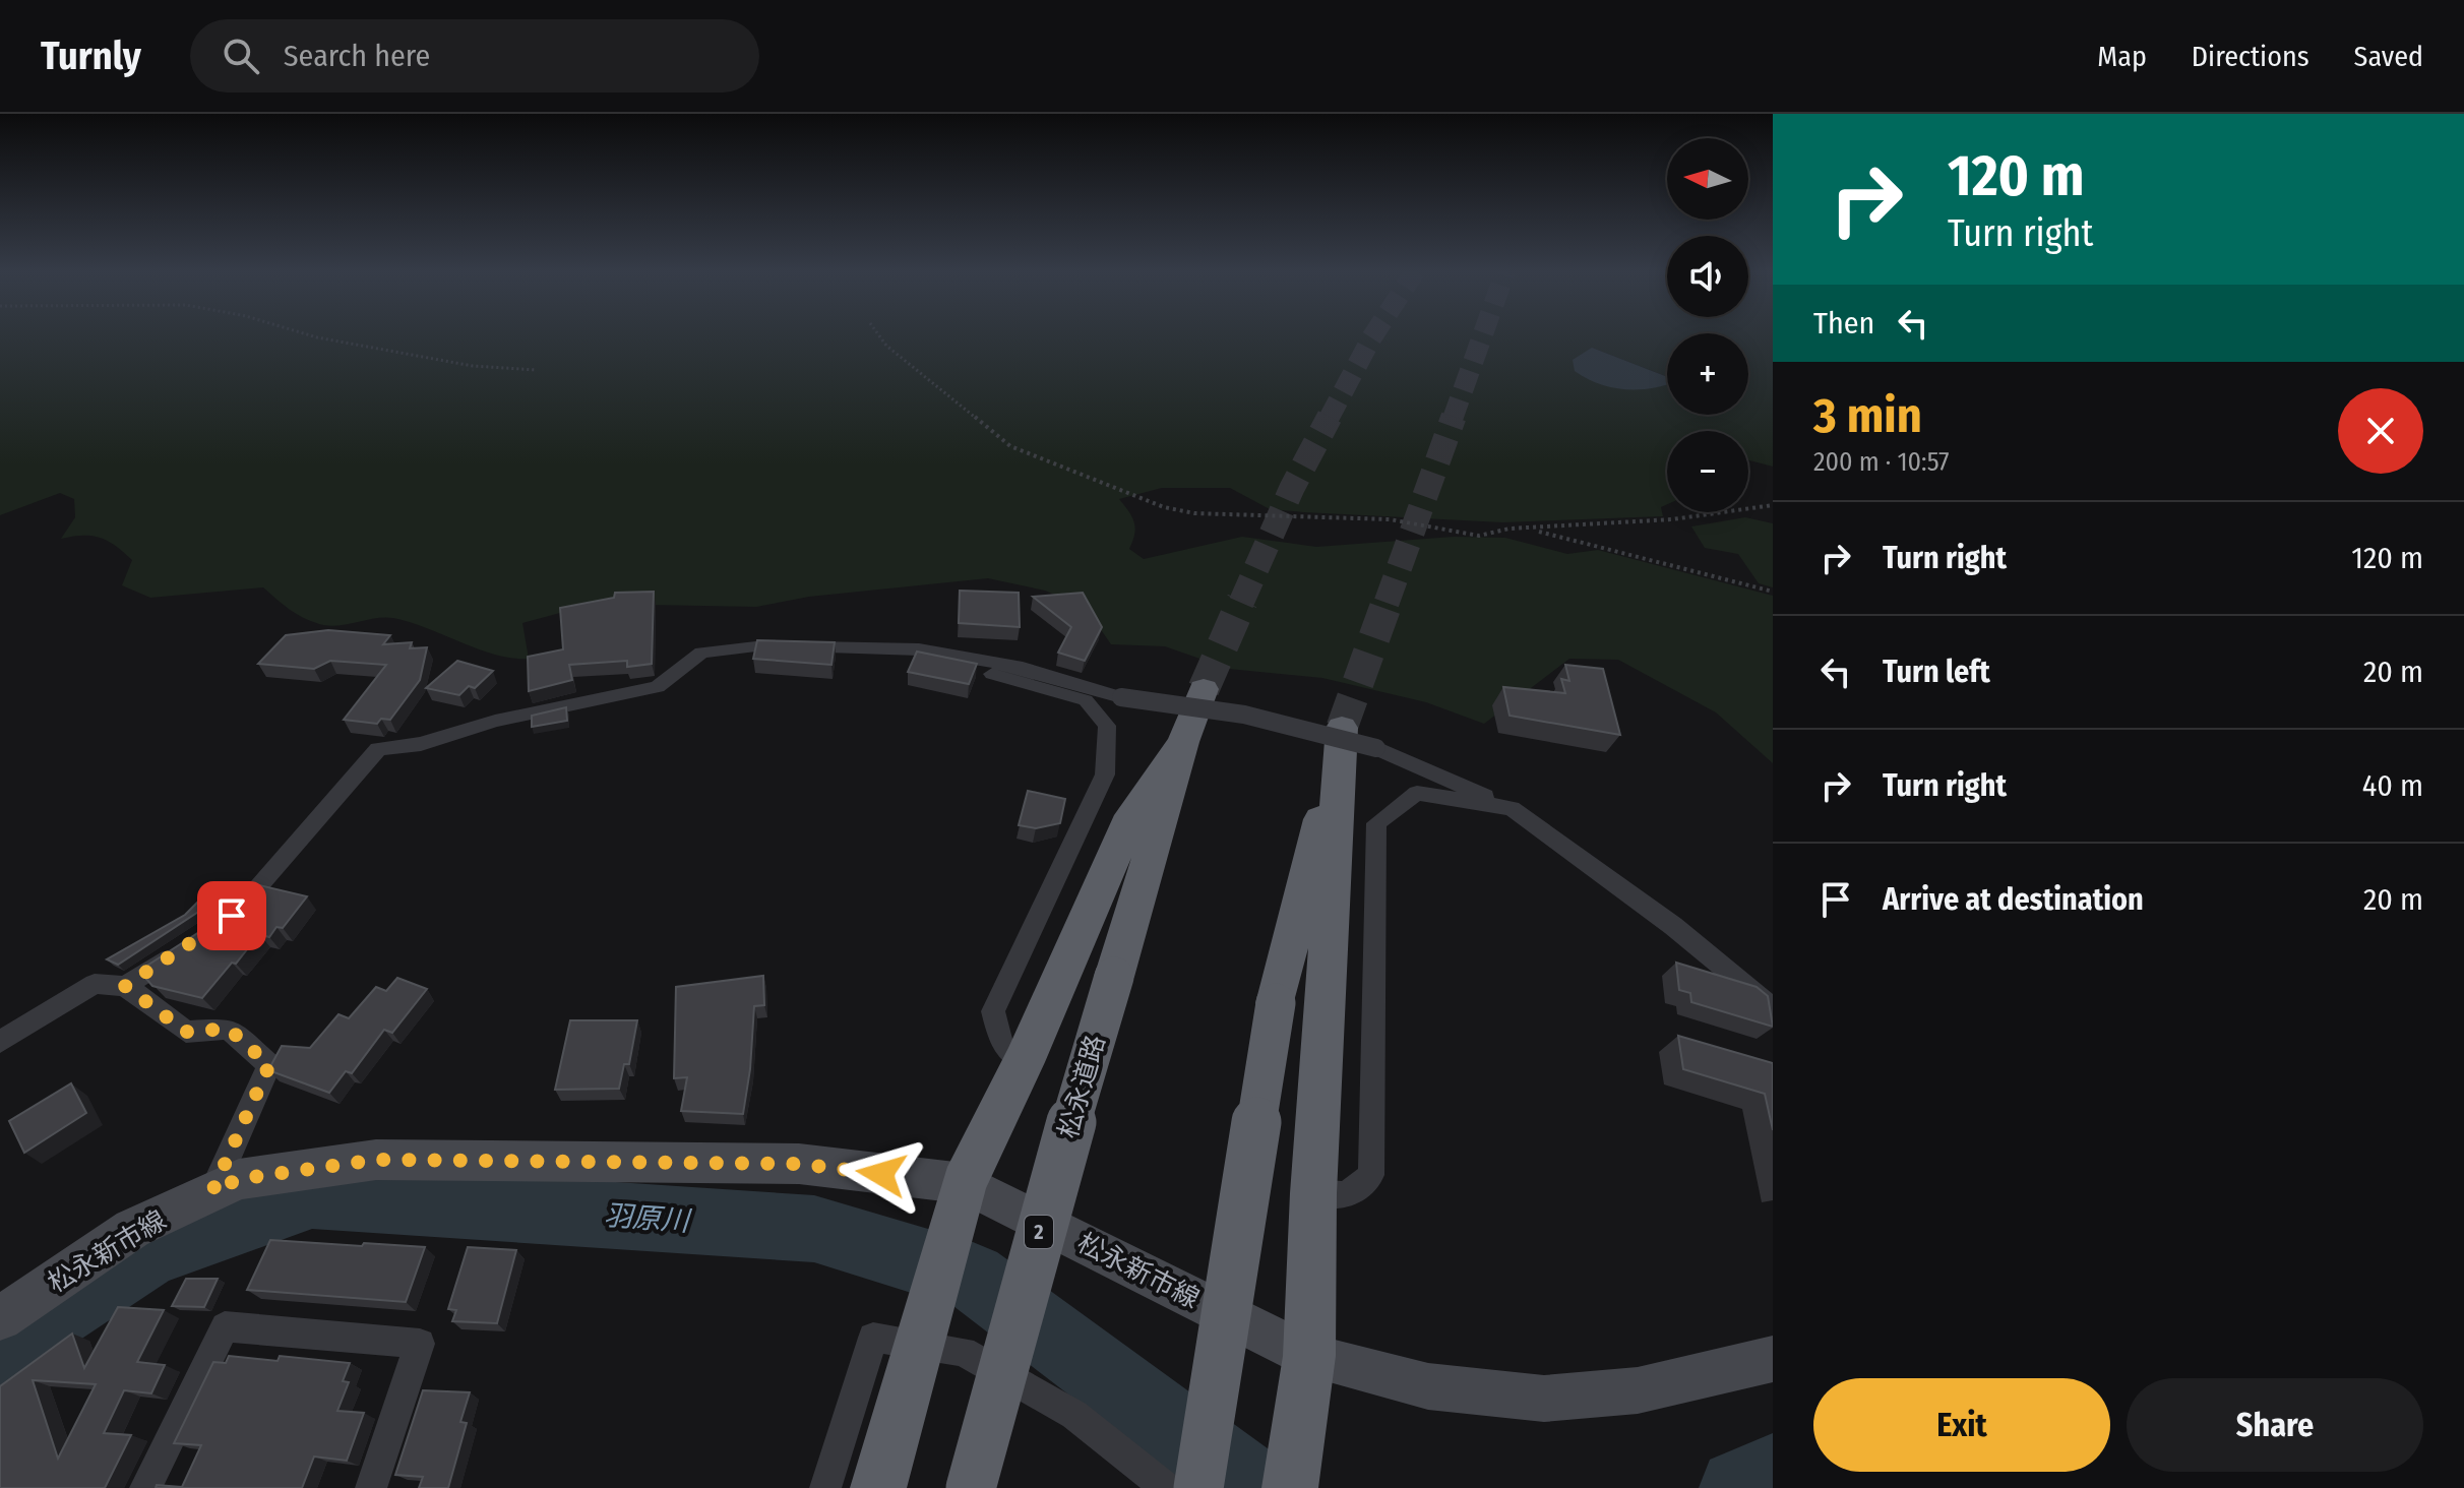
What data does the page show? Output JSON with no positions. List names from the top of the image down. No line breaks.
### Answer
{"streets":{"highway":["松永道路","2"],"main road":["松永新市線"]},"water":["羽原川"],"north":"left","page":{"header":"Turnly","search":"Search here","nav":["Map","Directions","Saved"],"turn":["120 m","Turn right"],"map_buttons":["+","−"],"then":"Then","heading":["3 min","200 m · 10:57"],"list":[{"name":"Turn right","value":"120 m"},{"name":"Turn left","value":"20 m"},{"name":"Turn right","value":"40 m"},{"name":"Arrive at destination","value":"20 m"}],"buttons":["Exit","Share"]}}
